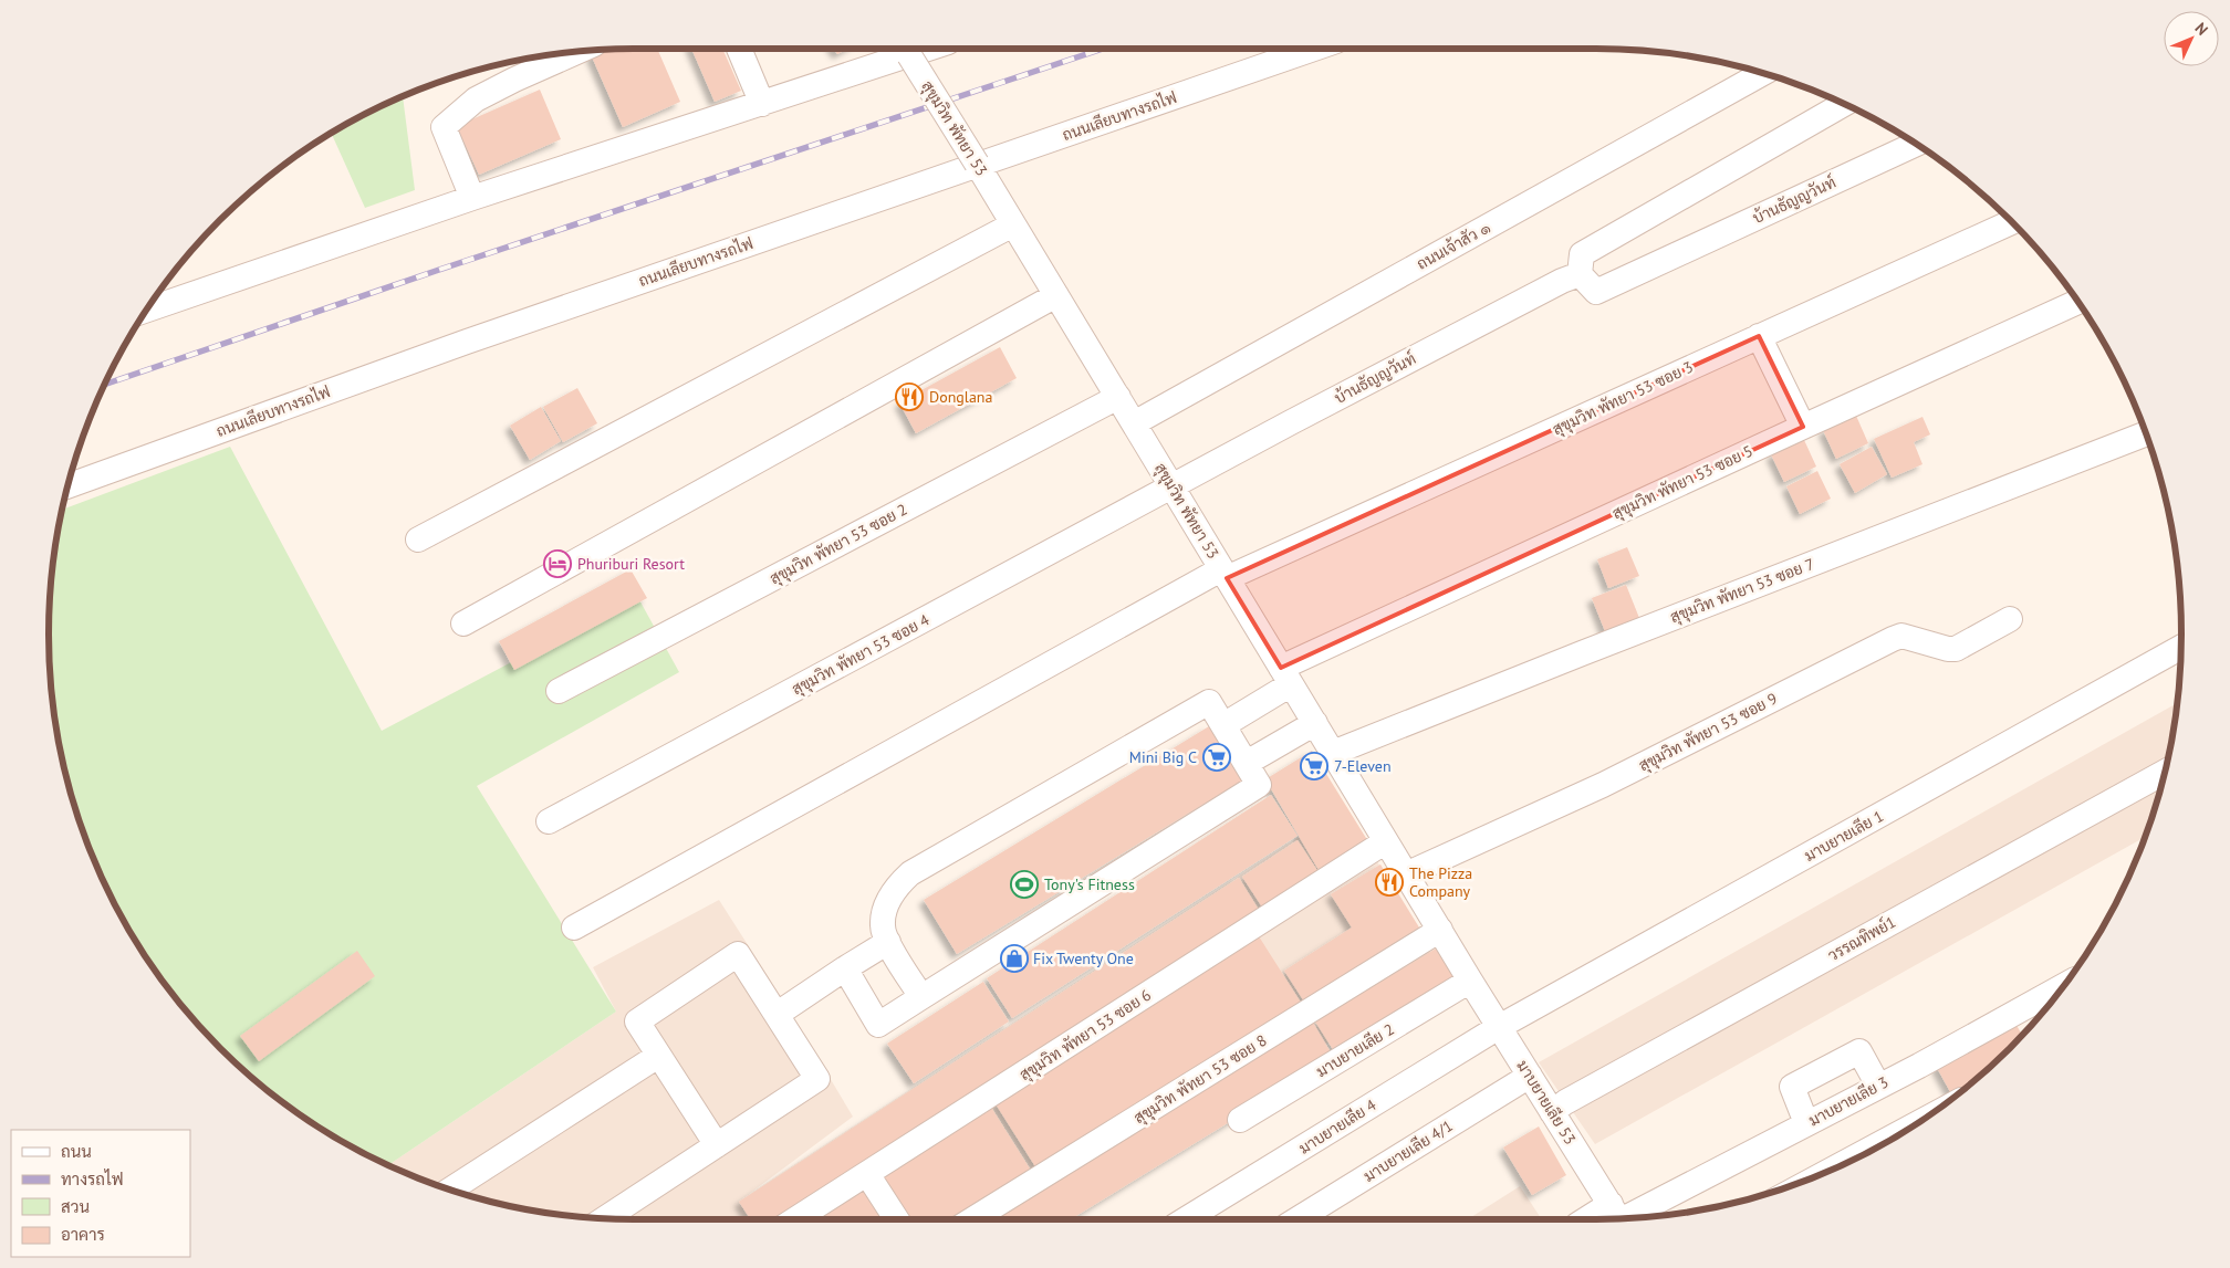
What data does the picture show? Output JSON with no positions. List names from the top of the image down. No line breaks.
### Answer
{"streets":{"street":["ถนนเลียบทางรถไฟ","สุขุมวิท พัทยา 53","บ้านธัญญวันท์","ถนนเจ้าสัว ๑","สุขุมวิท พัทยา 53 ซอย 3","สุขุมวิท พัทยา 53 ซอย 5","สุขุมวิท พัทยา 53 ซอย 2","สุขุมวิท พัทยา 53 ซอย 7","สุขุมวิท พัทยา 53 ซอย 4","สุขุมวิท พัทยา 53 ซอย 9","มาบยายเลีย 1","วรรณทิพย์1","สุขุมวิท พัทยา 53 ซอย 6","มาบยายเลีย 2","สุขุมวิท พัทยา 53 ซอย 8","มาบยายเลีย 3","มาบยายเลีย 53","มาบยายเลีย 4","มาบยายเลีย 4/1"]},"crossings":[["ถนนเลียบทางรถไฟ","สุขุมวิท พัทยา 53"],["สุขุมวิท พัทยา 53","บ้านธัญญวันท์"],["สุขุมวิท พัทยา 53","ถนนเจ้าสัว ๑"],["สุขุมวิท พัทยา 53","สุขุมวิท พัทยา 53 ซอย 3"],["สุขุมวิท พัทยา 53","สุขุมวิท พัทยา 53 ซอย 5"],["สุขุมวิท พัทยา 53","สุขุมวิท พัทยา 53 ซอย 2"],["สุขุมวิท พัทยา 53","สุขุมวิท พัทยา 53 ซอย 7"],["สุขุมวิท พัทยา 53","สุขุมวิท พัทยา 53 ซอย 4"],["สุขุมวิท พัทยา 53","สุขุมวิท พัทยา 53 ซอย 9"],["สุขุมวิท พัทยา 53","สุขุมวิท พัทยา 53 ซอย 6"],["สุขุมวิท พัทยา 53","มาบยายเลีย 2"],["สุขุมวิท พัทยา 53","สุขุมวิท พัทยา 53 ซอย 8"],["สุขุมวิท พัทยา 53","มาบยายเลีย 53"],["บ้านธัญญวันท์","สุขุมวิท พัทยา 53 ซอย 4"],["มาบยายเลีย 1","มาบยายเลีย 53"],["มาบยายเลีย 1","มาบยายเลีย 4"],["วรรณทิพย์1","มาบยายเลีย 53"],["มาบยายเลีย 2","มาบยายเลีย 53"],["มาบยายเลีย 3","มาบยายเลีย 53"],["มาบยายเลีย 53","มาบยายเลีย 4"],["มาบยายเลีย 53","มาบยายเลีย 4/1"]],"places":{"restaurant":["Donglana","The Pizza Company"],"hotel":["Phuriburi Resort"],"supermarket":["Mini Big C","7-Eleven"],"sports":["Tony's Fitness"],"shop":["Fix Twenty One"]},"legend":["ถนน","ทางรถไฟ","สวน","อาคาร"],"north":"top right"}
